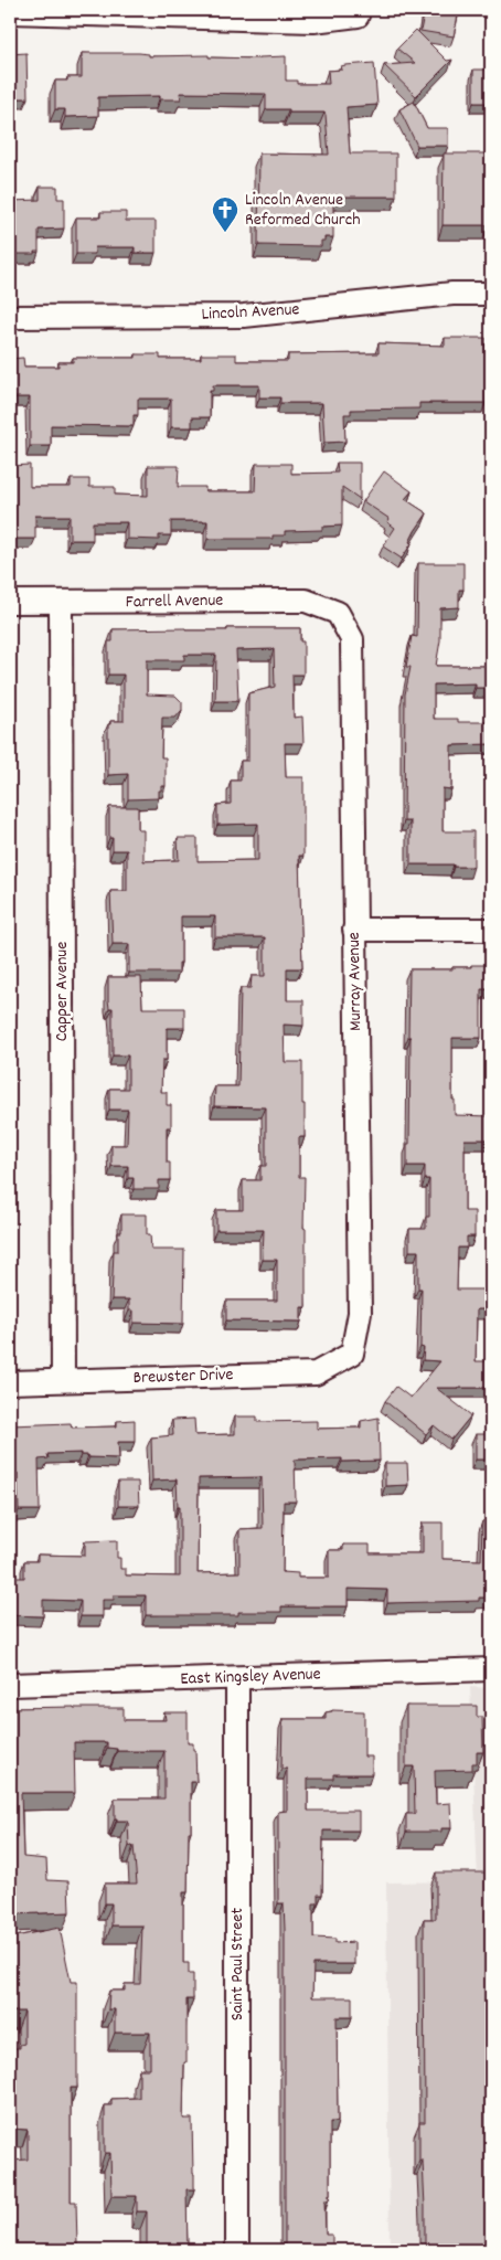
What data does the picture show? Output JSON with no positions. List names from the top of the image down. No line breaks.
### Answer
{"streets":{"street":["Lincoln Avenue","Farrell Avenue","Murray Avenue","Capper Avenue","Brewster Drive","East Kingsley Avenue","Saint Paul Street"]},"crossings":[["Farrell Avenue","Murray Avenue"],["Farrell Avenue","Capper Avenue"],["Murray Avenue","Brewster Drive"],["Capper Avenue","Brewster Drive"],["East Kingsley Avenue","Saint Paul Street"]],"places":{"church":["Lincoln Avenue Reformed Church"]}}
